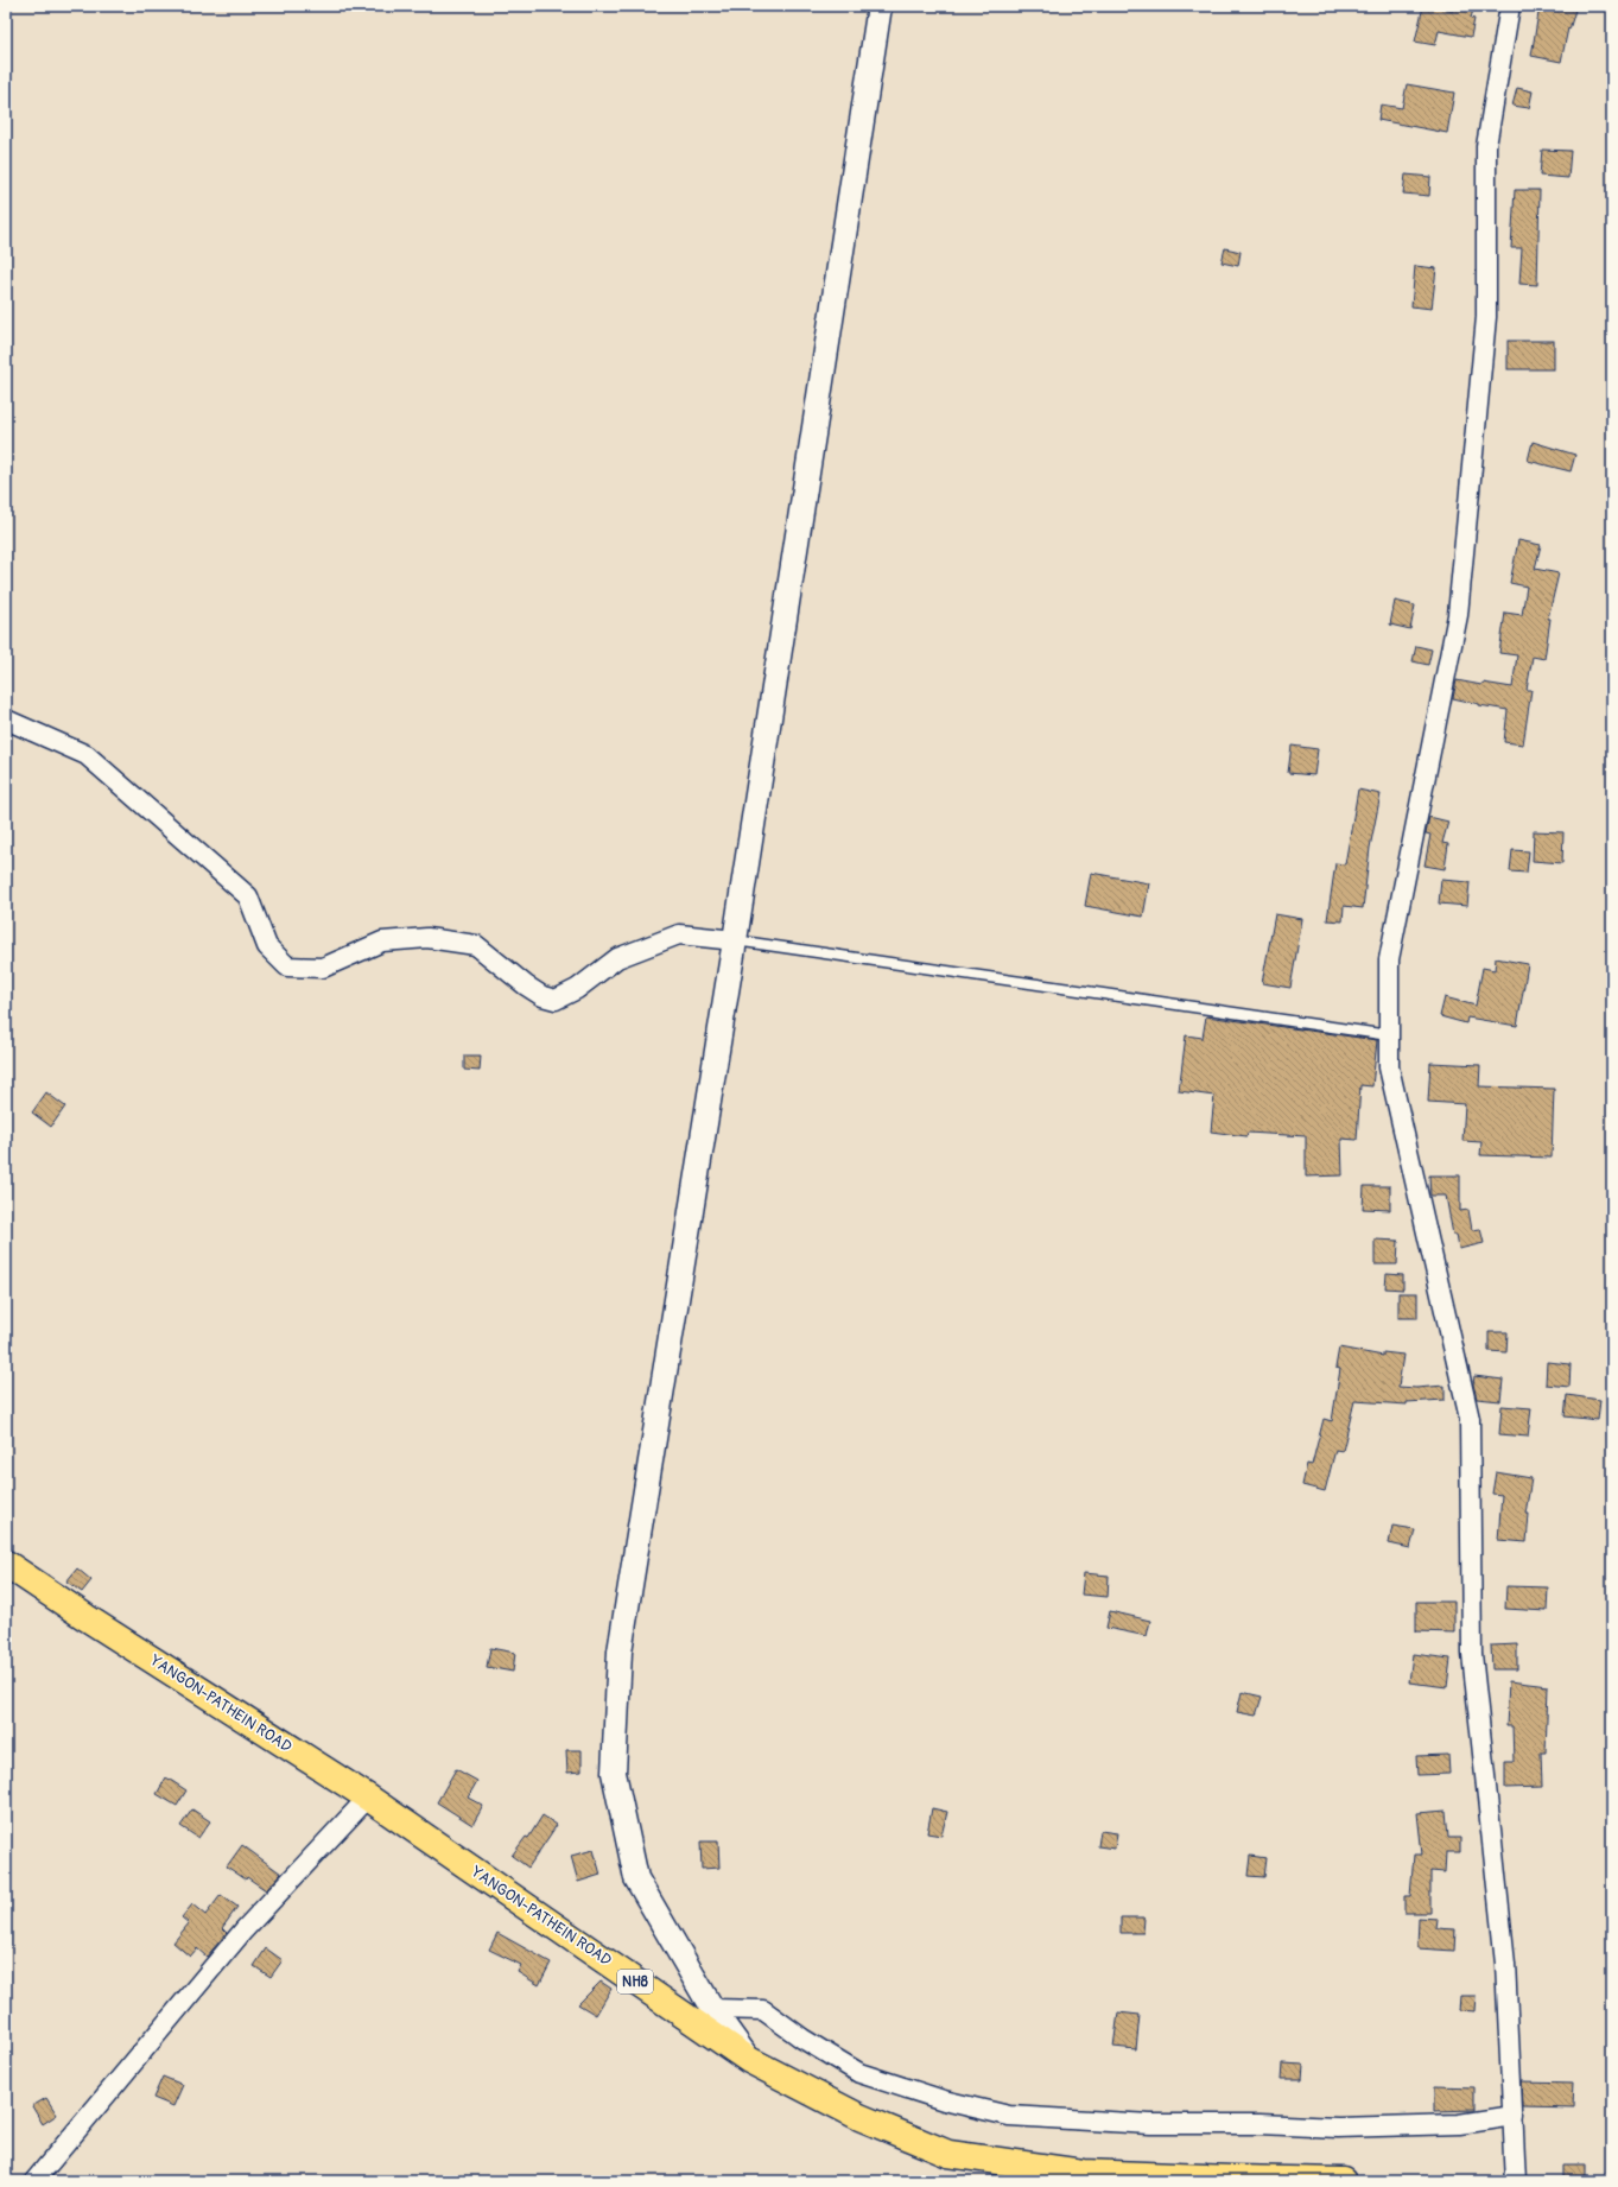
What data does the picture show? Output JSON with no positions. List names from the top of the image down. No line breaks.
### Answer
{"streets":{"highway":["YANGON-PATHEIN ROAD","NH8"]}}
